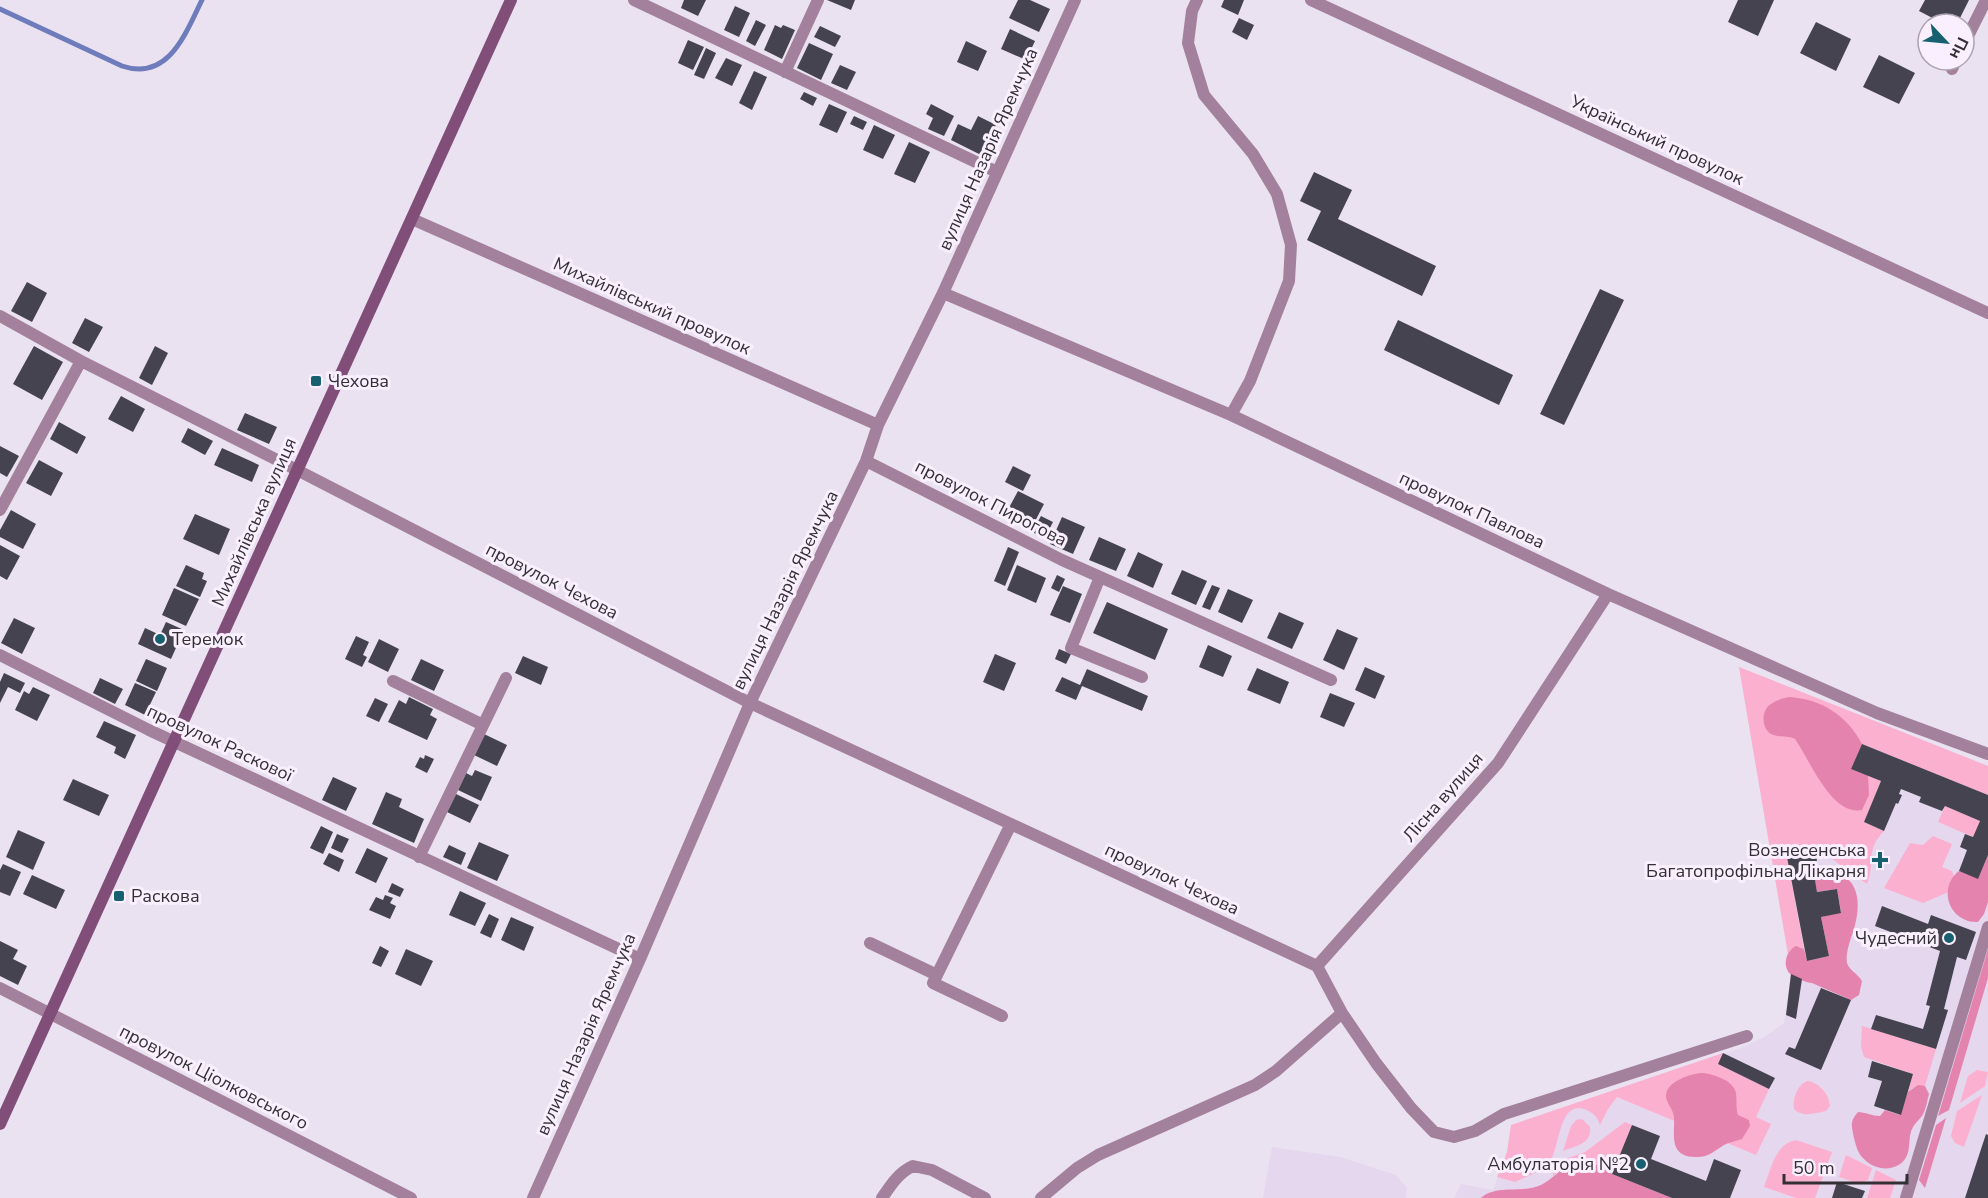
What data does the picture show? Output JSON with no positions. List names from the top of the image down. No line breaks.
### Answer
{"streets":{"main road":["Михайлівська вулиця"],"street":["Український провулок","вулиця Назарія Яремчука","Михайлівський провулок","провулок Пирогова","провулок Павлова","провулок Чехова","провулок Раскової","Лісна вулиця","провулок Ціолковського"]},"crossings":[["вулиця Назарія Яремчука","Михайлівський провулок"],["вулиця Назарія Яремчука","провулок Пирогова"],["вулиця Назарія Яремчука","провулок Павлова"],["вулиця Назарія Яремчука","провулок Чехова"],["вулиця Назарія Яремчука","провулок Раскової"],["Михайлівський провулок","Михайлівська вулиця"],["провулок Павлова","Лісна вулиця"],["Михайлівська вулиця","провулок Чехова"],["Михайлівська вулиця","провулок Раскової"],["Михайлівська вулиця","провулок Ціолковського"],["провулок Чехова","Лісна вулиця"]],"places":{"transit":["Чехова","Раскова"],"other":["Теремок","Чудесний","Амбулаторія №2"],"health":["Вознесенська Багатопрофільна Лікарня"]},"scale_bar":"50 m","north":"bottom right"}
